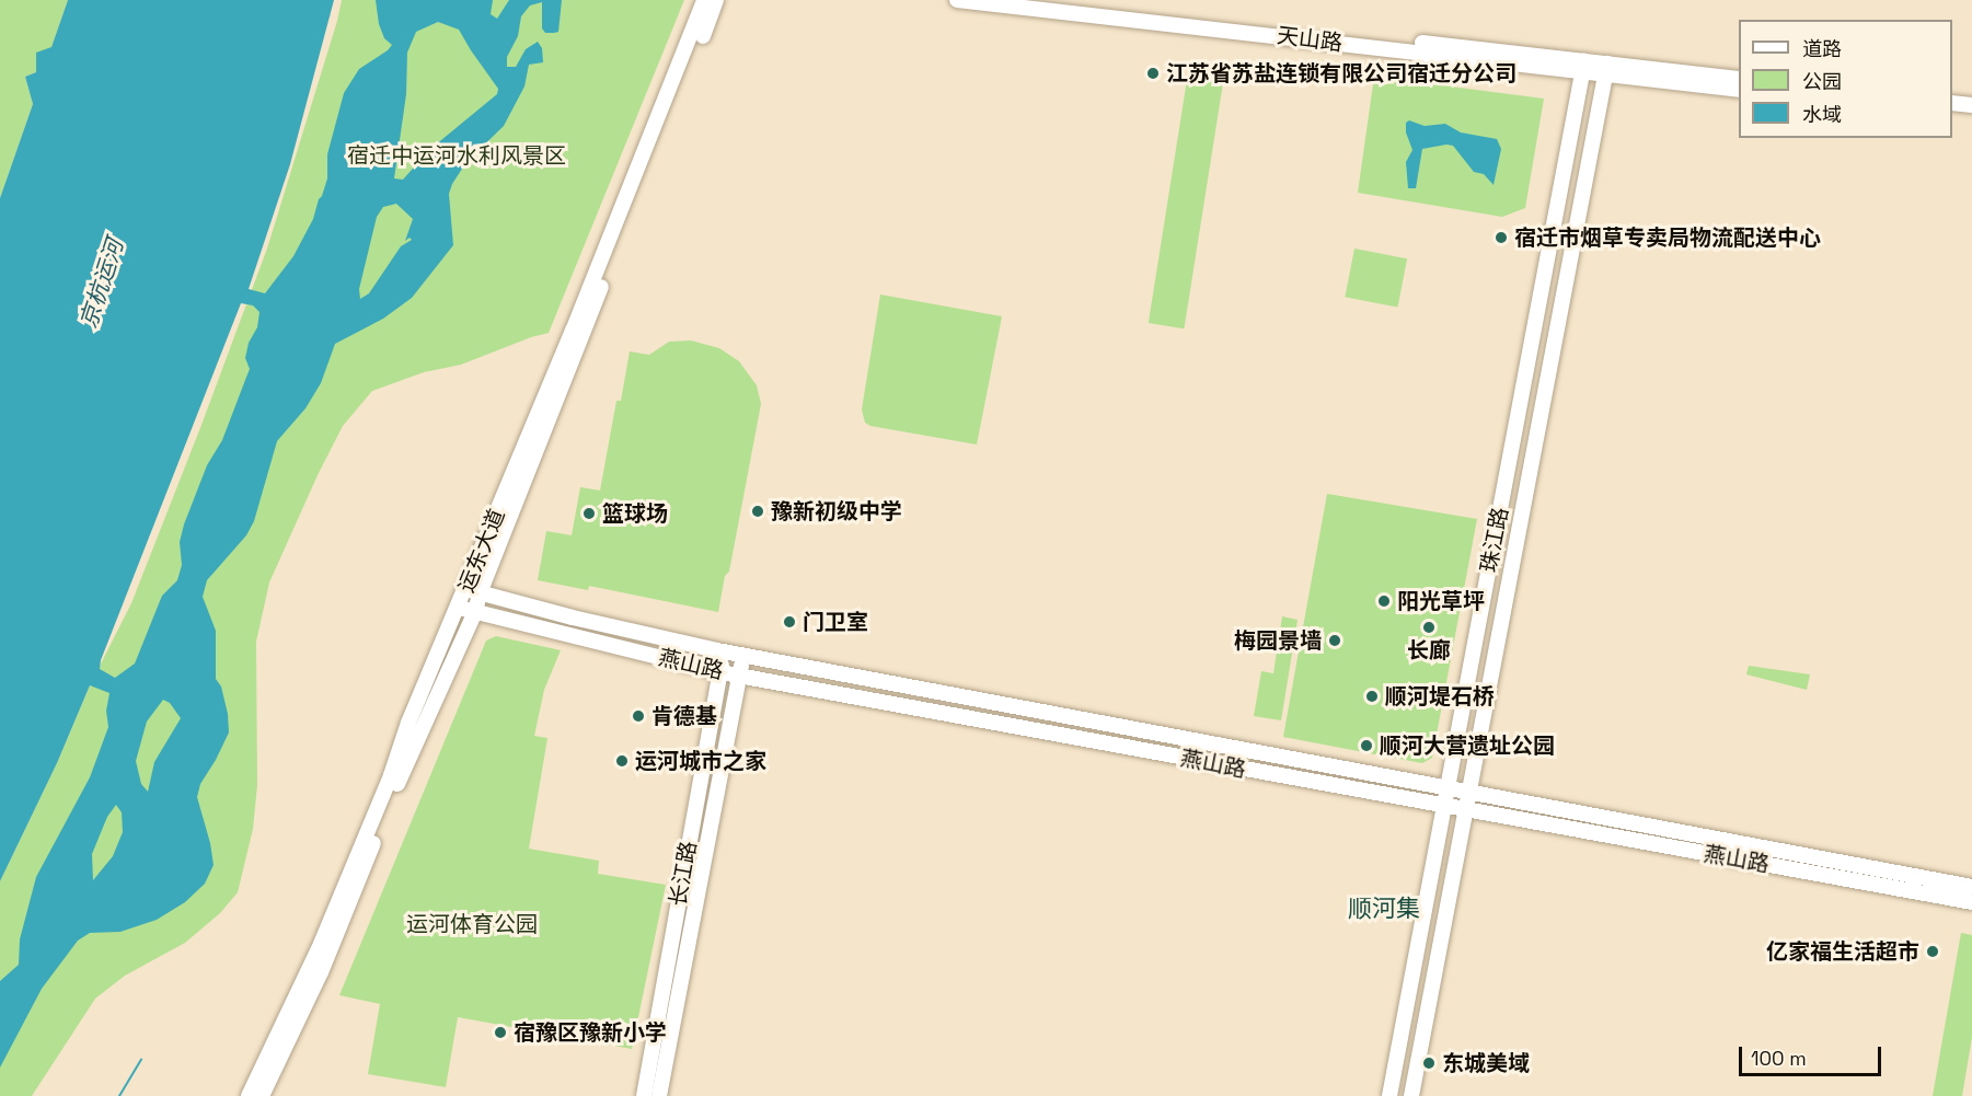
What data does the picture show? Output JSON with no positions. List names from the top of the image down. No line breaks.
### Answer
{"streets":{"street":["天山路","珠江路","运东大道","燕山路","长江路"]},"crossings":[["天山路","珠江路"],["珠江路","燕山路"],["运东大道","燕山路"],["燕山路","长江路"]],"districts":["顺河集"],"water":["京杭运河"],"parks":["宿迁中运河水利风景区","运河体育公园"],"places":["江苏省苏盐连锁有限公司宿迁分公司","宿迁市烟草专卖局物流配送中心","豫新初级中学","篮球场","阳光草坪","门卫室","长廊","梅园景墙","顺河堤石桥","肯德基","顺河大营遗址公园","运河城市之家","亿家福生活超市","宿豫区豫新小学","东城美域"],"legend":["道路","公园","水域"],"scale_bar":"100 m"}
